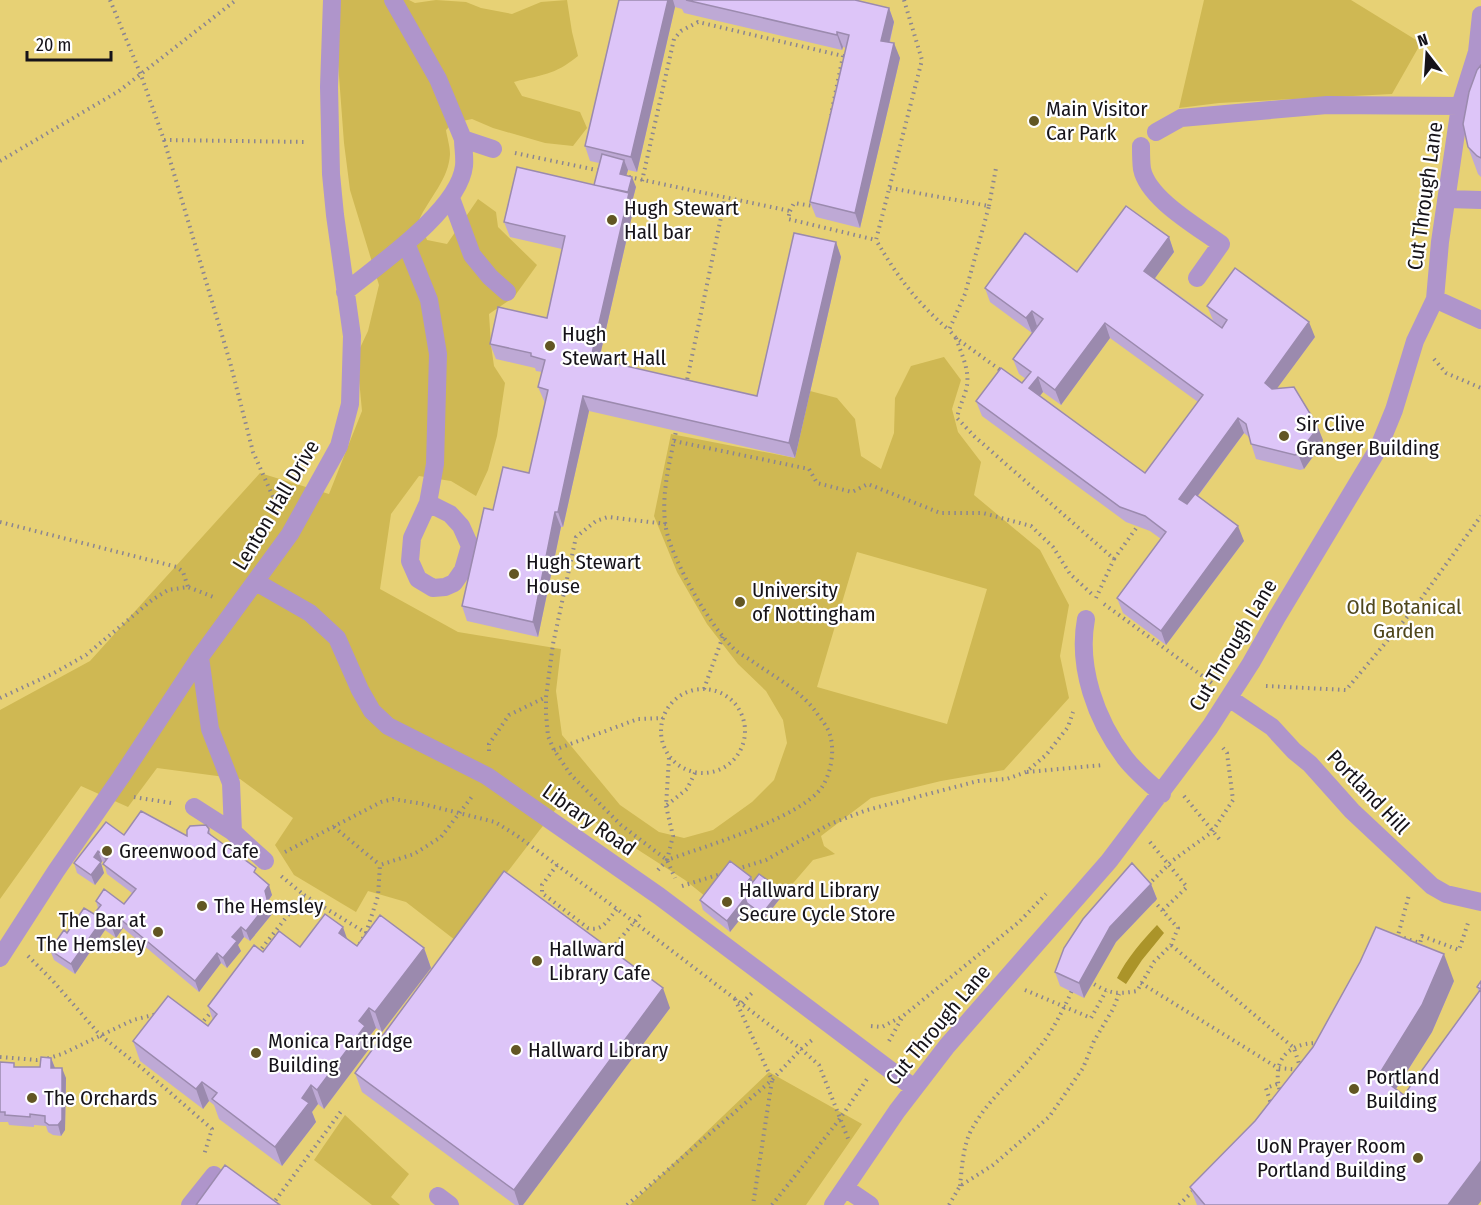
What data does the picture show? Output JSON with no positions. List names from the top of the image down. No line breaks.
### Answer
{"streets":{"street":["Cut Through Lane","Lenton Hall Drive","Portland Hill","Library Road"]},"crossings":[["Cut Through Lane","Portland Hill"],["Cut Through Lane","Library Road"],["Lenton Hall Drive","Library Road"]],"parks":["Old Botanical Garden"],"places":["Main Visitor Car Park","Hugh Stewart Hall bar","Hugh Stewart Hall","Sir Clive Granger Building","Hugh Stewart House","University of Nottingham","Greenwood Cafe","Hallward Library Secure Cycle Store","The Hemsley","The Bar at The Hemsley","Hallward Library Cafe","Hallward Library","Monica Partridge Building","Portland Building","The Orchards","UoN Prayer Room Portland Building"],"scale_bar":"20 m","north":"top"}
